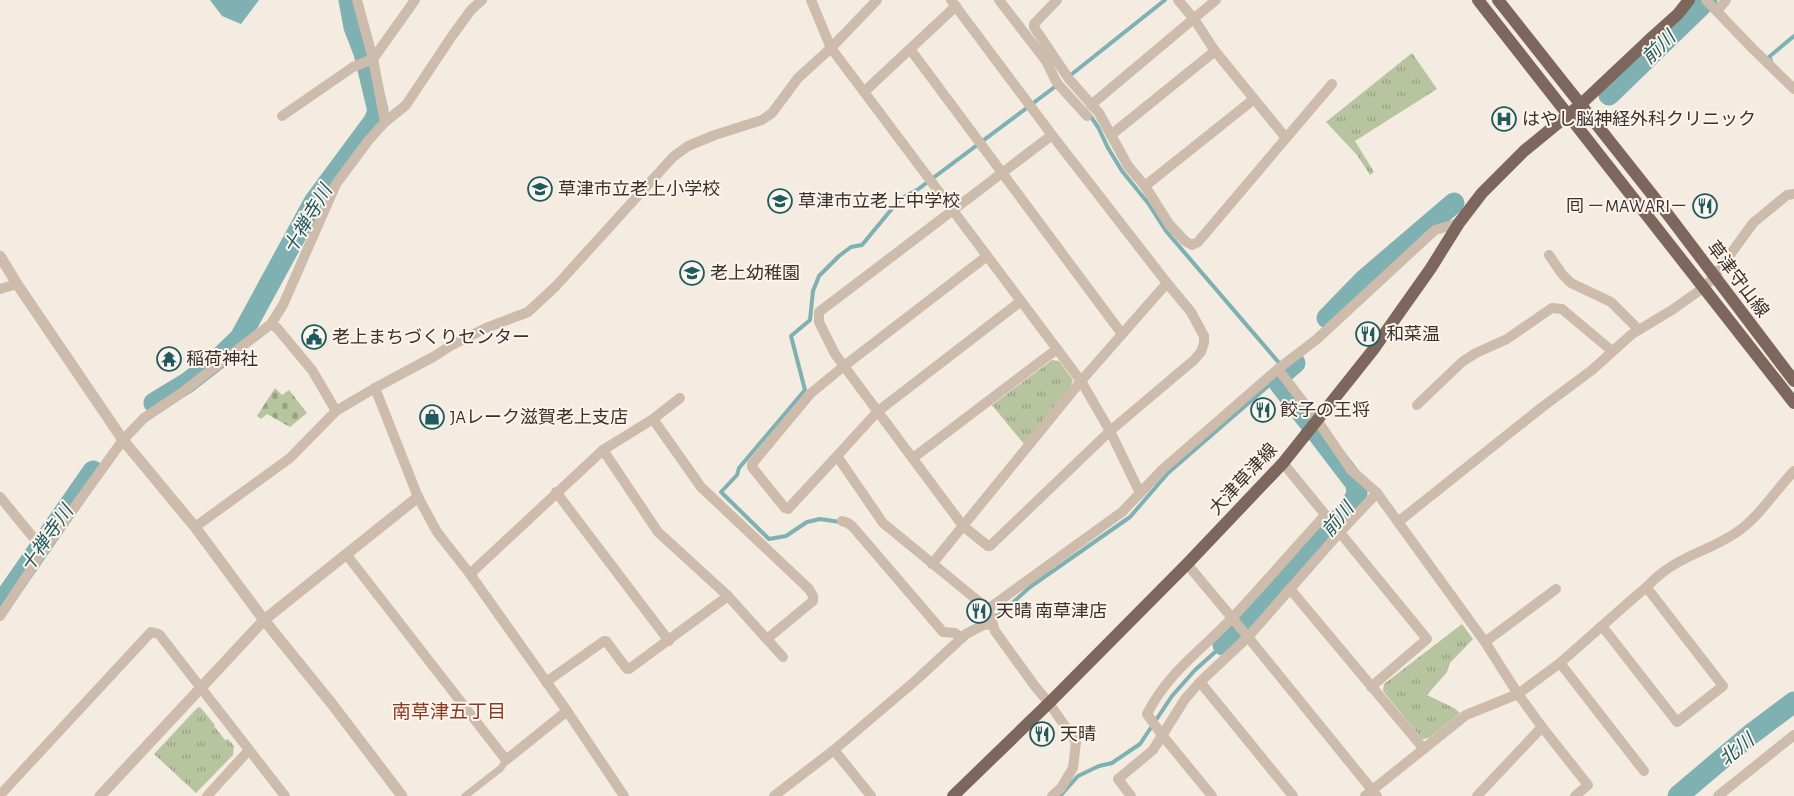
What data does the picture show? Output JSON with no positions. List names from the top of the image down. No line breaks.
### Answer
{"streets":{"main road":["草津守山線","大津草津線"]},"crossings":[["草津守山線","大津草津線"]],"districts":["南草津五丁目"],"water":["前川","十禅寺川","北川"],"places":{"hospital":["はやし脳神経外科クリニック"],"school or university":["草津市立老上小学校","草津市立老上中学校","老上幼稚園"],"restaurant":["囘 －MAWARI－","和菜温","餃子の王将","天晴 南草津店","天晴"],"public building":["老上まちづくりセンター"],"temple":["稲荷神社"],"shop":["JAレーク滋賀老上支店"]}}
